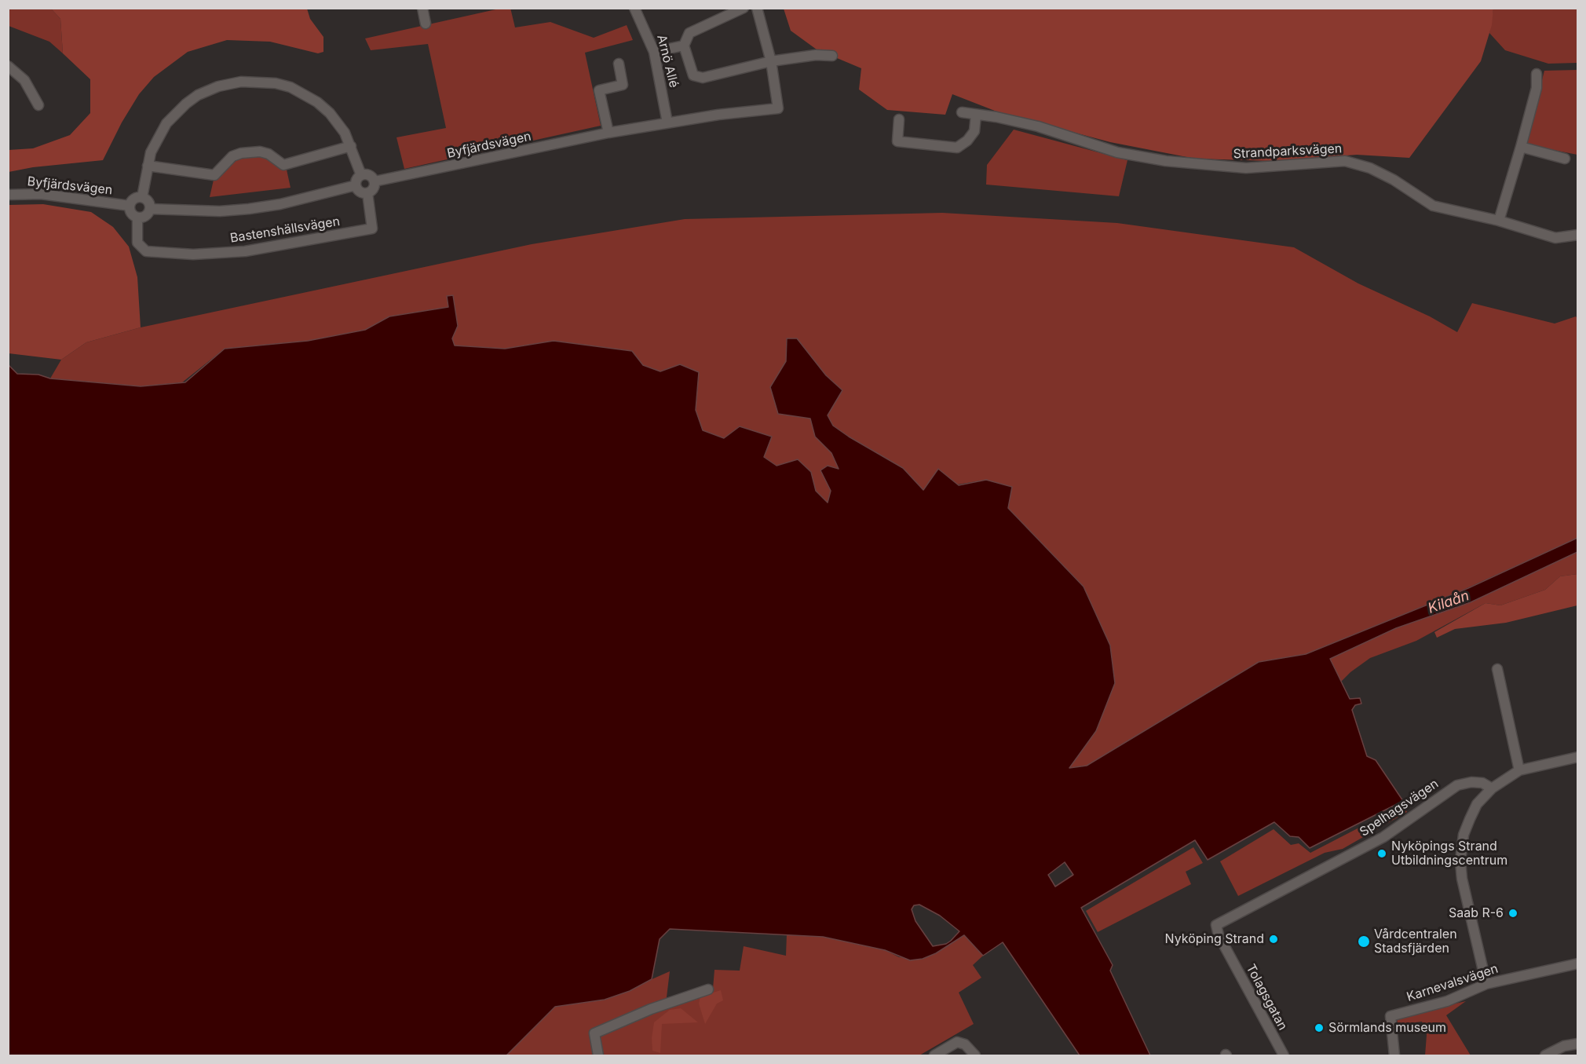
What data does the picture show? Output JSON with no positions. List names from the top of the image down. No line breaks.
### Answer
{"streets":{"street":["Arnö Allé","Byfjärdsvägen","Strandparksvägen","Bastenshällsvägen","Spelhagsvägen","Karnevalsvägen","Tolagsgatan"]},"crossings":[["Arnö Allé","Byfjärdsvägen"],["Byfjärdsvägen","Bastenshällsvägen"],["Spelhagsvägen","Tolagsgatan"]],"water":["Kilaån"],"places":["Nyköpings Strand Utbildningscentrum","Saab R-6","Nyköping Strand","Vårdcentralen Stadsfjärden","Sörmlands museum"]}
